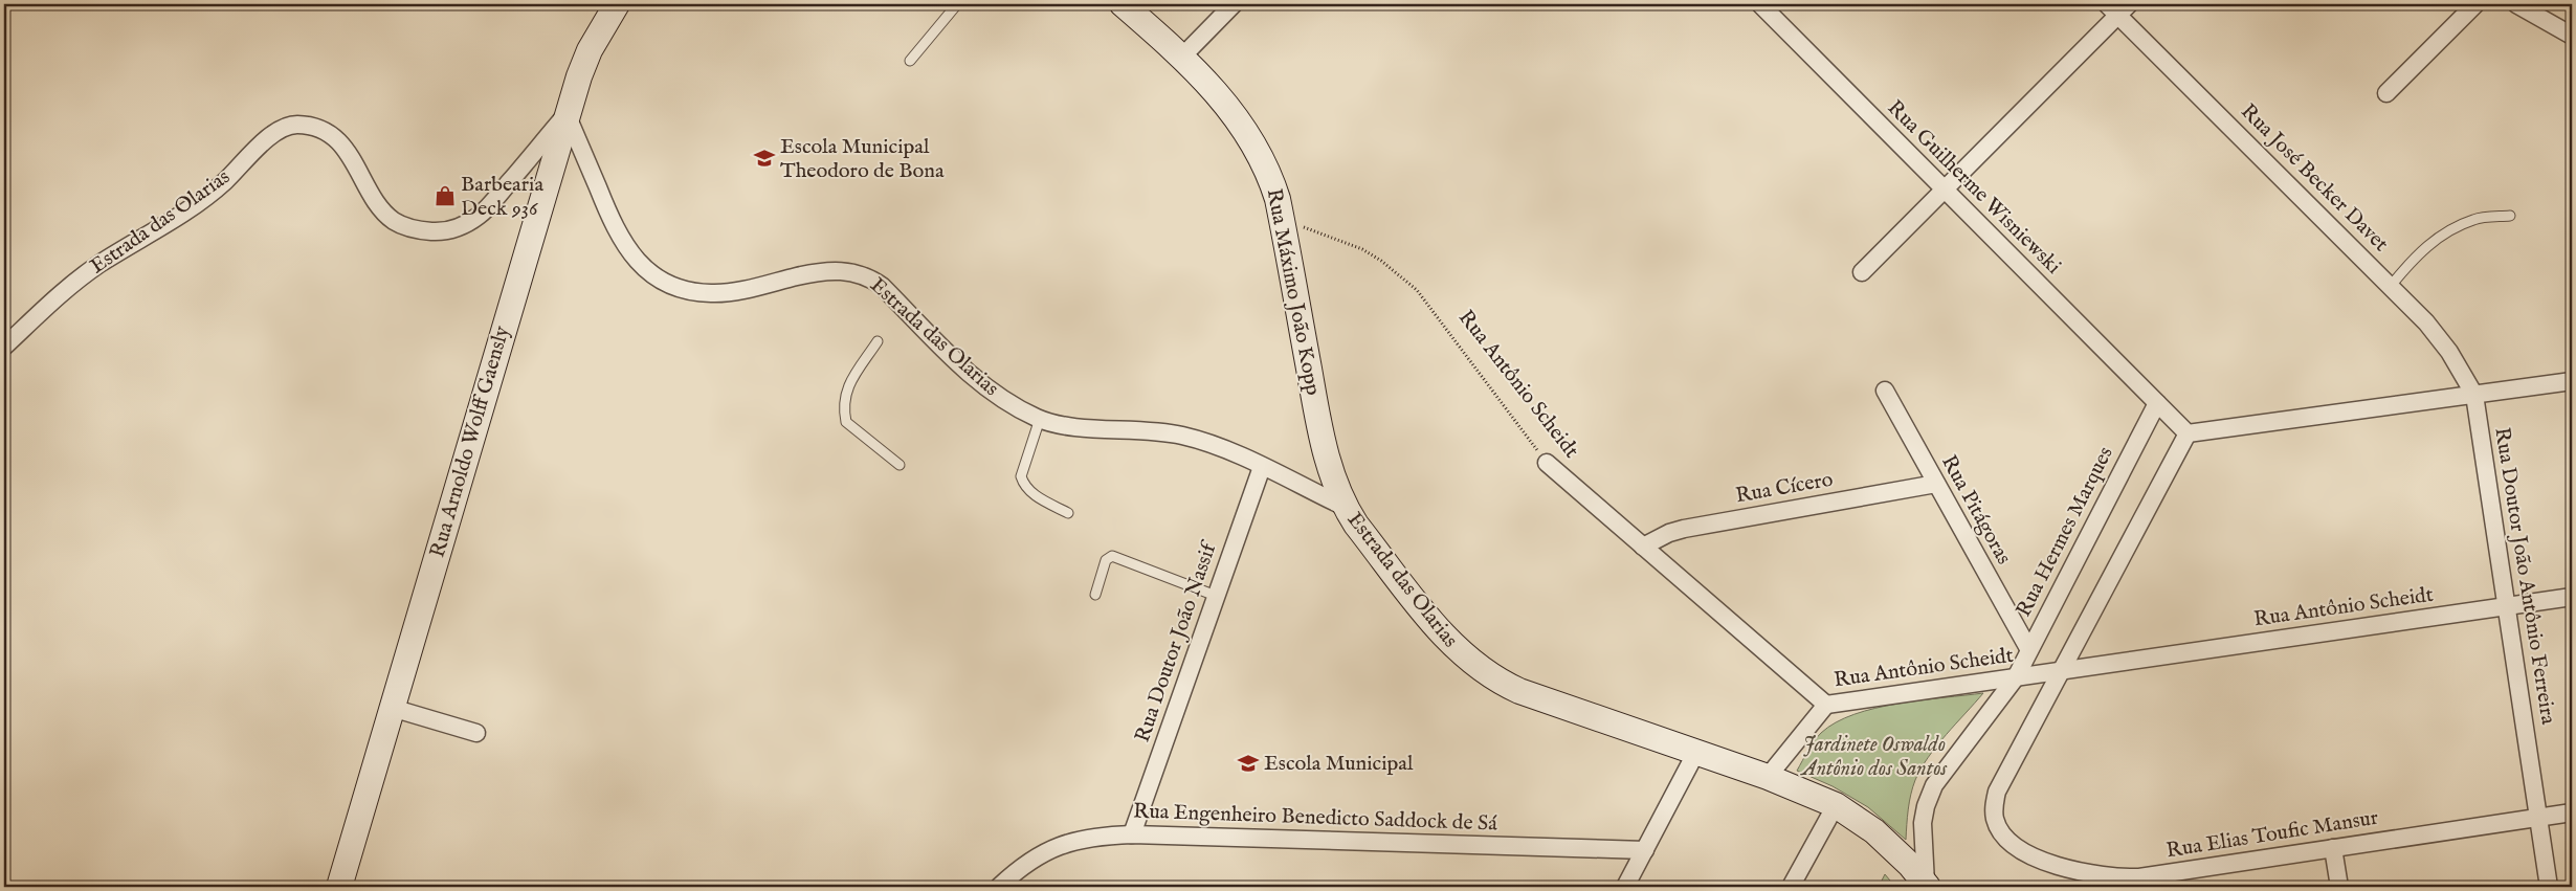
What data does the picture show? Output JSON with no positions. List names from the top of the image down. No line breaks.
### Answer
{"streets":{"main road":["Estrada das Olarias","Rua Máximo João Kopp","Rua Arnoldo Wolff Gaensly"],"street":["Rua José Becker Davet","Rua Guilherme Wisniewski","Rua Antônio Scheidt","Rua Cícero","Rua Pitágoras","Rua Hermes Marques","Rua Doutor João Antônio Ferreira","Rua Doutor João Nassif","Rua Engenheiro Benedicto Saddock de Sá","Rua Elias Toufic Mansur"]},"crossings":[["Rua José Becker Davet","Rua Doutor João Antônio Ferreira"],["Rua Guilherme Wisniewski","Rua Hermes Marques"],["Estrada das Olarias","Rua Máximo João Kopp"],["Estrada das Olarias","Rua Arnoldo Wolff Gaensly"],["Estrada das Olarias","Rua Hermes Marques"],["Estrada das Olarias","Rua Doutor João Nassif"],["Rua Máximo João Kopp","Rua Antônio Scheidt"],["Rua Antônio Scheidt","Rua Cícero"],["Rua Antônio Scheidt","Rua Hermes Marques"],["Rua Antônio Scheidt","Rua Doutor João Antônio Ferreira"],["Rua Antônio Scheidt","Rua Elias Toufic Mansur"],["Rua Cícero","Rua Pitágoras"],["Rua Pitágoras","Rua Hermes Marques"],["Rua Doutor João Antônio Ferreira","Rua Elias Toufic Mansur"],["Rua Doutor João Nassif","Rua Engenheiro Benedicto Saddock de Sá"]],"parks":["Jardinete Oswaldo Antônio dos Santos"],"places":{"school or university":["Escola Municipal Theodoro de Bona","Escola Municipal"],"shop":["Barbearia Deck 936"]}}
